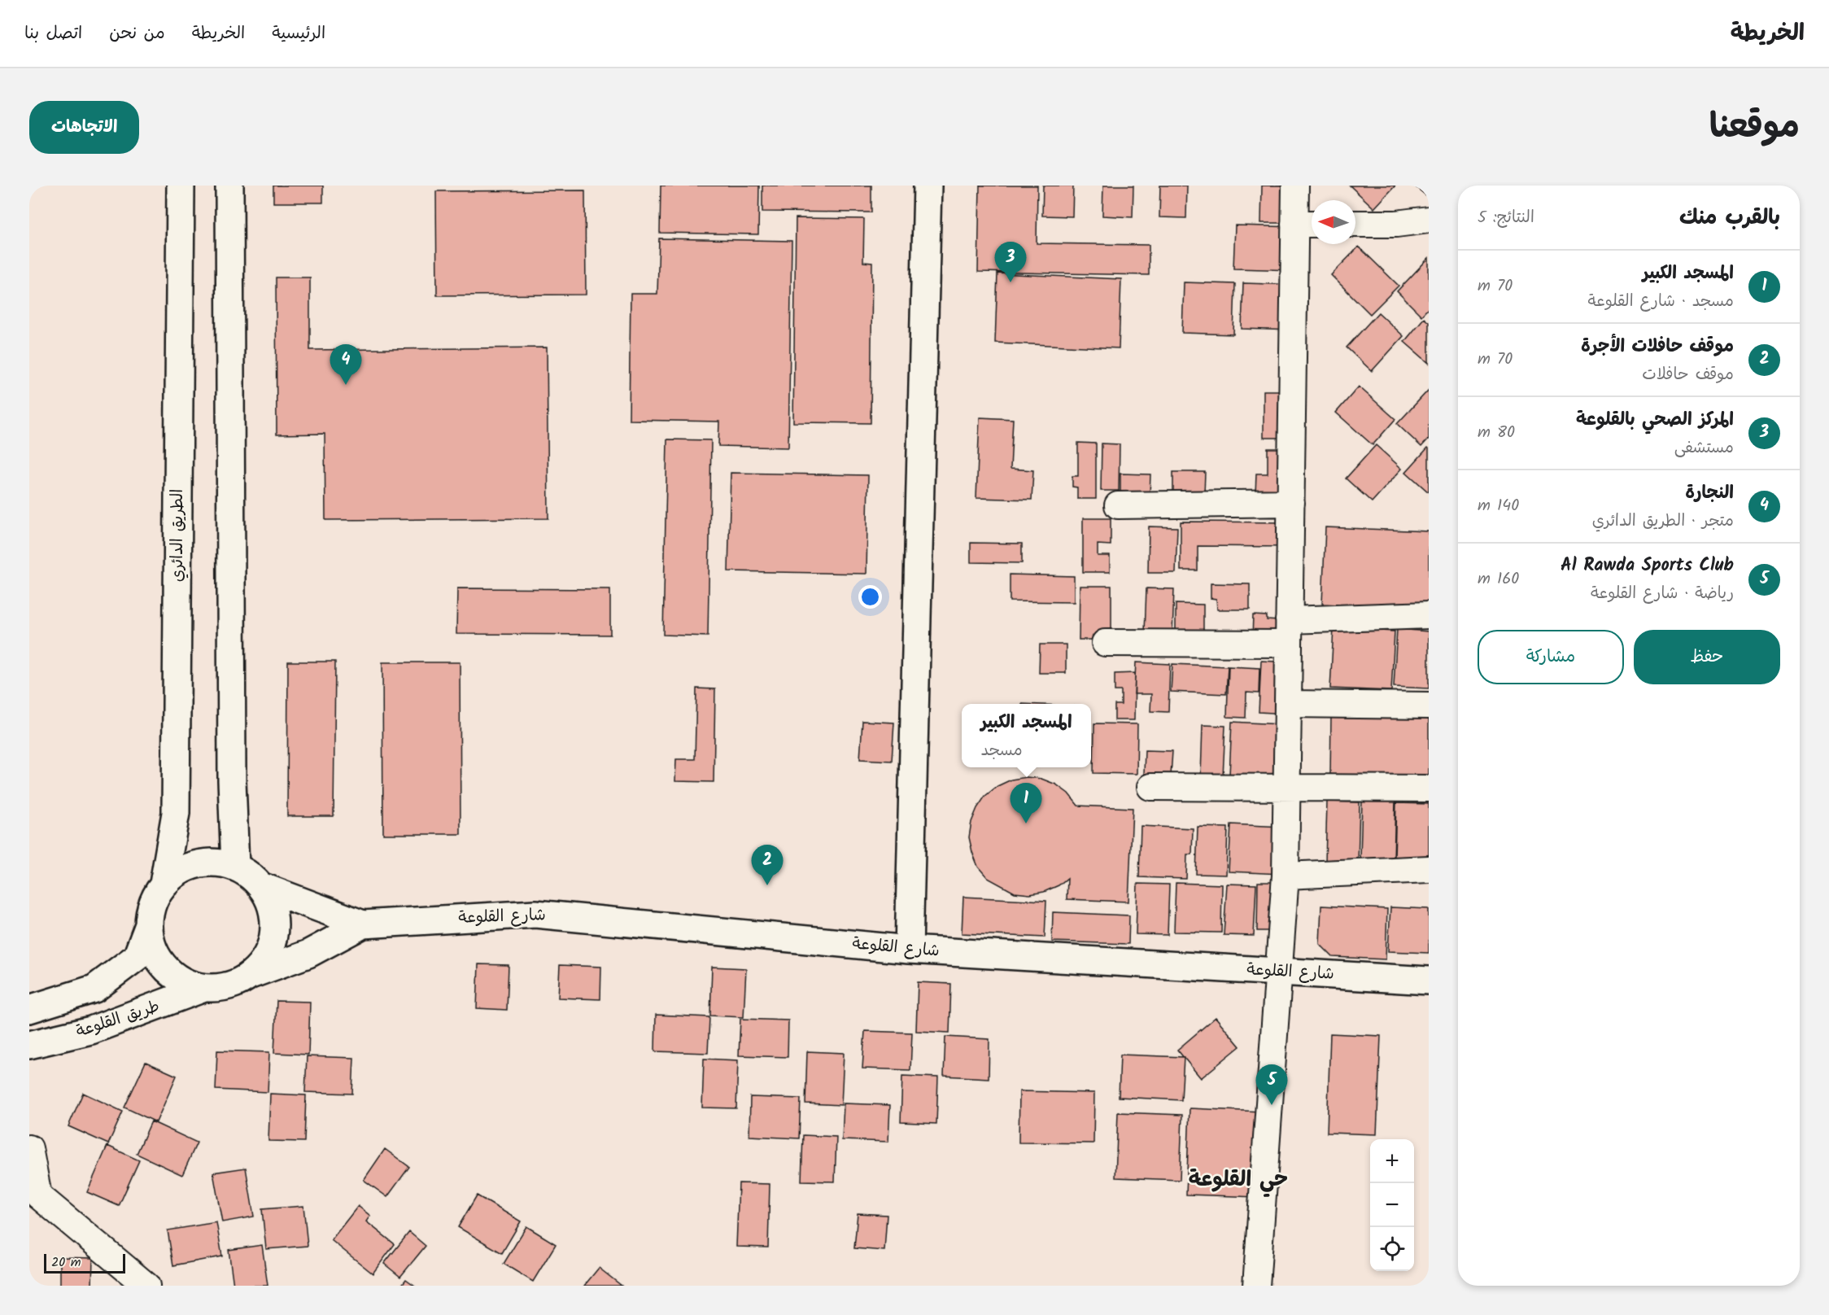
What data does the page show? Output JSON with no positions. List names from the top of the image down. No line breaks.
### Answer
{"streets":{"main road":["الطريق الدائري","شارع القلوعة","طريق القلوعة"]},"crossings":[["الطريق الدائري","طريق القلوعة"]],"districts":["حي القلوعة"],"scale_bar":"20 m","north":"left","page":{"header":"الخريطة","nav":["الرئيسية","الخريطة","من نحن","اتصل بنا"],"title":"موقعنا","buttons":["الاتجاهات",["حفظ","مشاركة"]],"heading":["بالقرب منك","النتائج: 5"],"pins":["3","4","1","2","5"],"list":[{"mark":"1","name":"المسجد الكبير","note":"مسجد · شارع القلوعة","value":"70 m"},{"mark":"2","name":"موقف حافلات الأجرة","note":"موقف حافلات","value":"70 m"},{"mark":"3","name":"المركز الصحي بالقلوعة","note":"مستشفى","value":"80 m"},{"mark":"4","name":"النجارة","note":"متجر · الطريق الدائري","value":"140 m"},{"mark":"5","name":"Al Rawda Sports Club","note":"رياضة · شارع القلوعة","value":"160 m"}],"popup":["المسجد الكبير","مسجد"],"map_buttons":["+","−"],"scale":"20 m"}}
